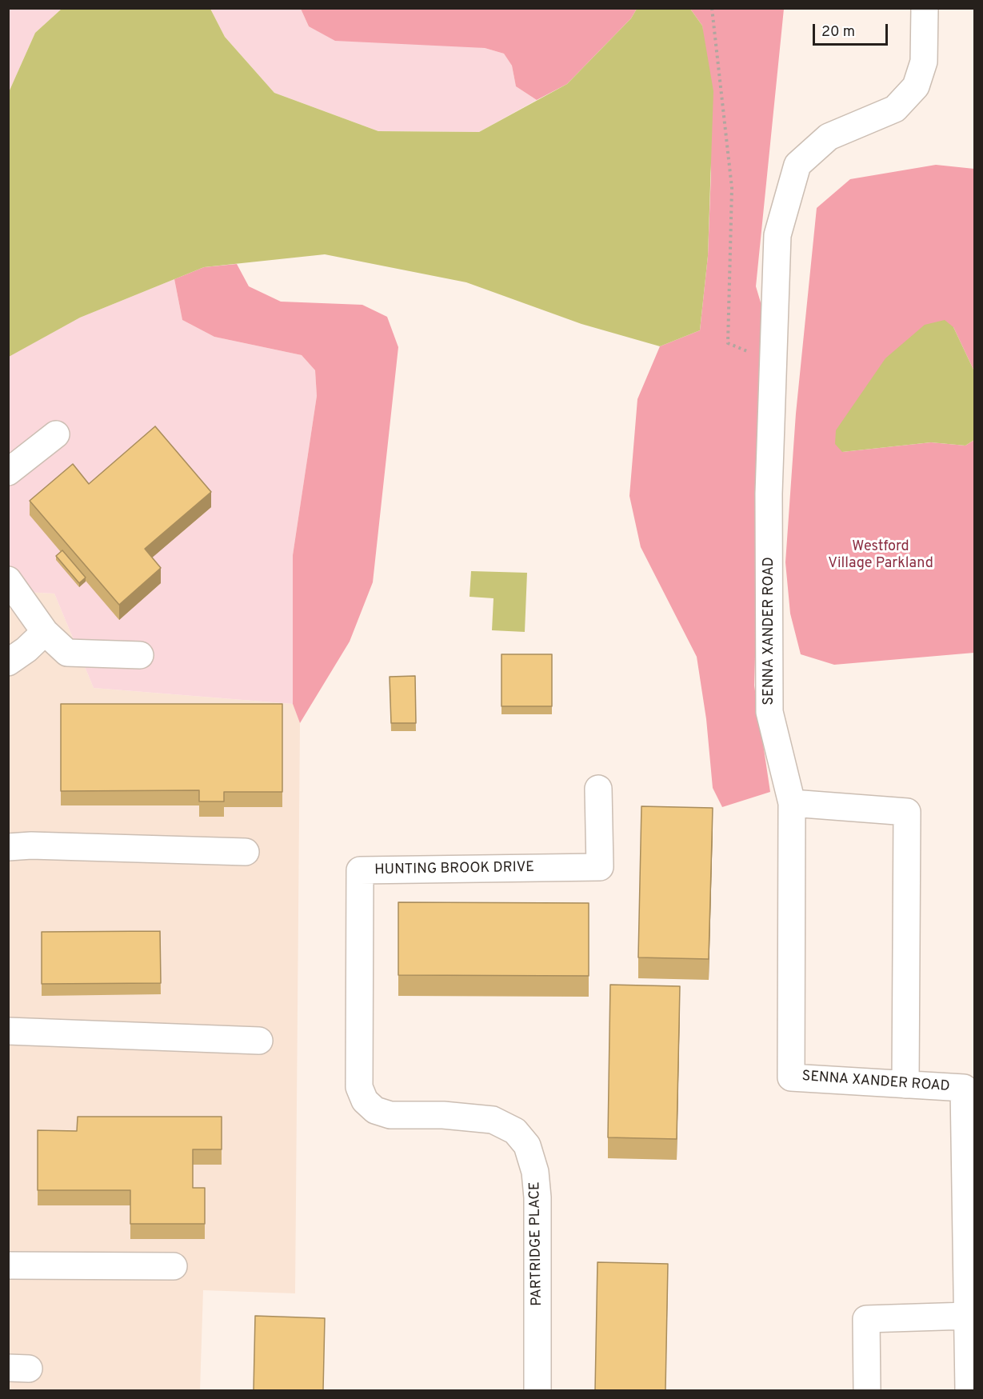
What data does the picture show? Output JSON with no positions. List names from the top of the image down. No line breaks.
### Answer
{"streets":{"street":["SENNA XANDER ROAD","HUNTING BROOK DRIVE","PARTRIDGE PLACE"]},"crossings":[["HUNTING BROOK DRIVE","PARTRIDGE PLACE"]],"parks":["Westford Village Parkland"],"scale_bar":"20 m"}
